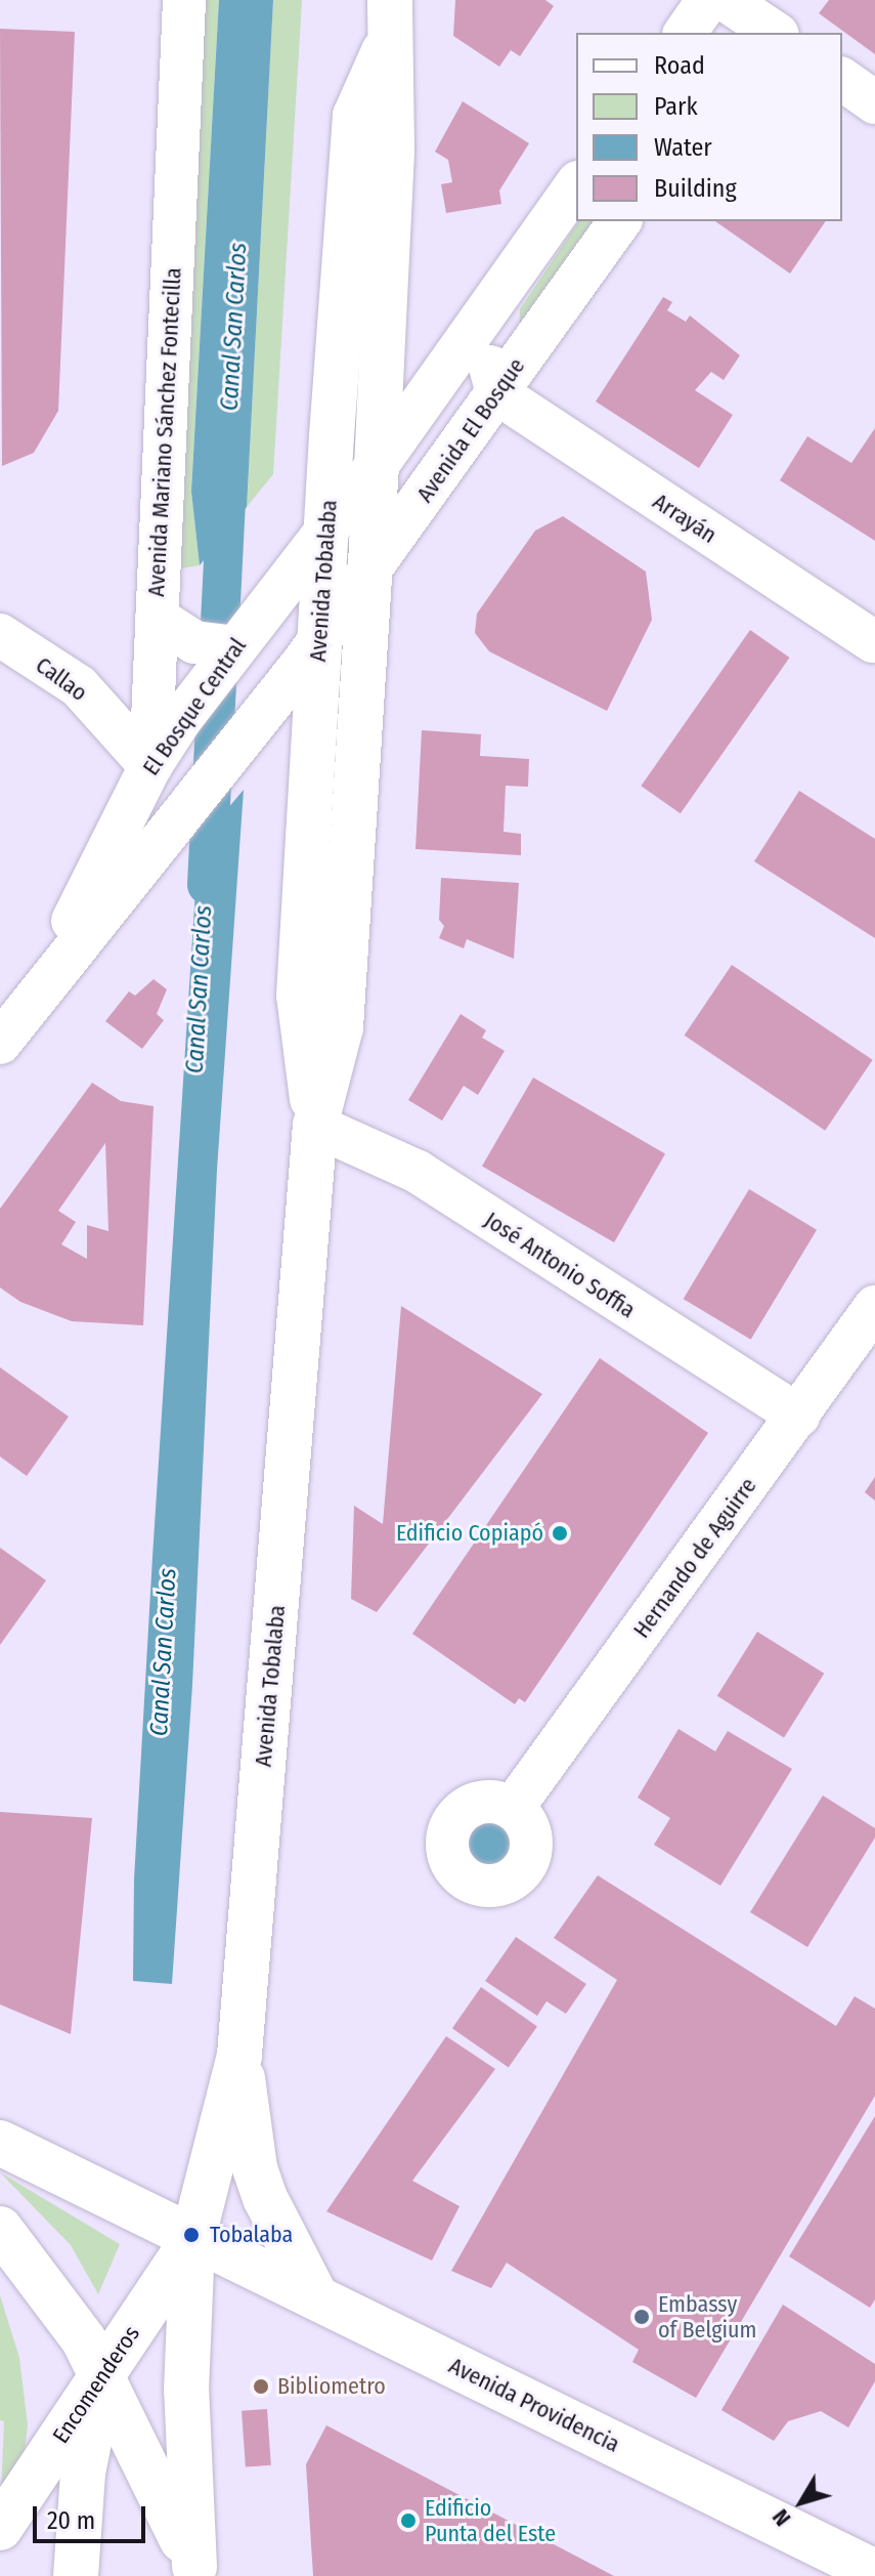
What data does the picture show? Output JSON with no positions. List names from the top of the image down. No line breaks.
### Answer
{"streets":{"main road":["Avenida Tobalaba","Encomenderos","Avenida Providencia"],"street":["Avenida El Bosque","Avenida Mariano Sánchez Fontecilla","Arrayán","Callao","El Bosque Central","José Antonio Soffia","Hernando de Aguirre"]},"crossings":[["Avenida El Bosque","Arrayán"],["Avenida El Bosque","Avenida Tobalaba"],["Avenida El Bosque","El Bosque Central"],["Avenida Mariano Sánchez Fontecilla","El Bosque Central"],["Avenida Tobalaba","El Bosque Central"],["Avenida Tobalaba","José Antonio Soffia"],["Avenida Tobalaba","Encomenderos"],["Avenida Tobalaba","Avenida Providencia"],["Callao","El Bosque Central"],["José Antonio Soffia","Hernando de Aguirre"],["Encomenderos","Avenida Providencia"]],"water":["Canal San Carlos"],"places":["Edificio Copiapó","Tobalaba","Embassy of Belgium","Bibliometro","Edificio Punta del Este"],"legend":["Road","Park","Water","Building"],"scale_bar":"20 m","north":"bottom left"}
